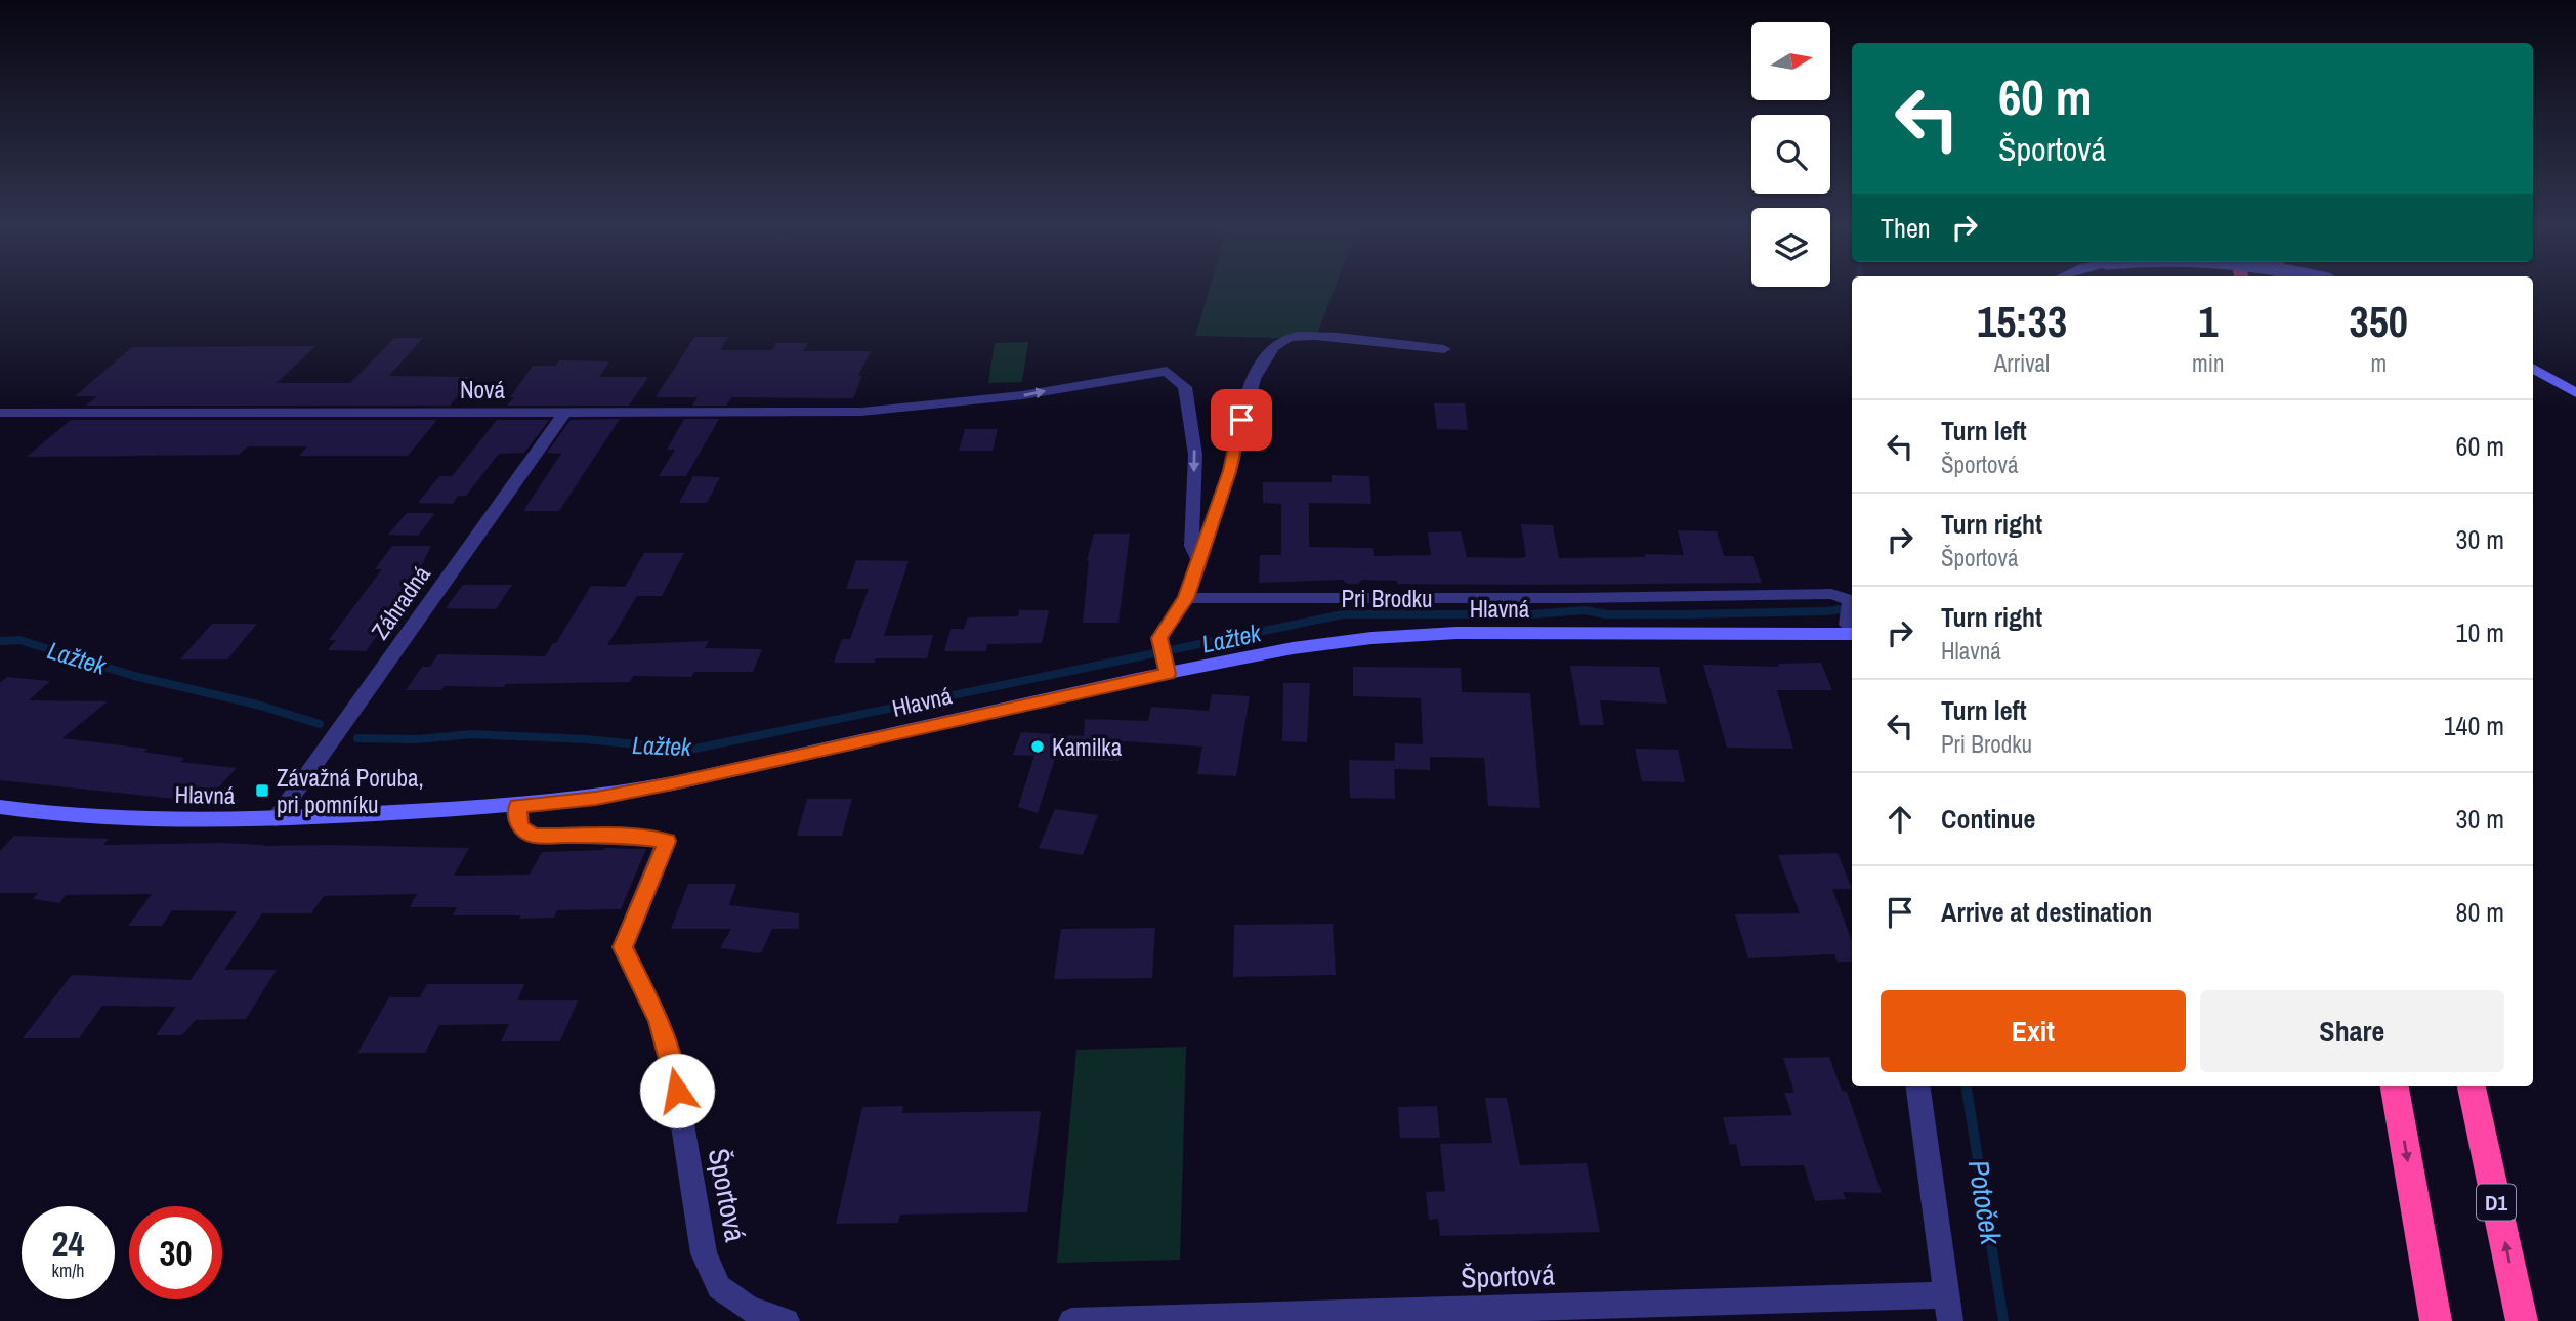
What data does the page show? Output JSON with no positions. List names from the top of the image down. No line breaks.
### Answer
{"streets":{"highway":["D1"],"street":["Nová","Pri Brodku","Záhradná","Hlavná","Športová"]},"crossings":[["Nová","Záhradná"],["Záhradná","Hlavná"],["Hlavná","Športová"]],"one_way":["Nová"],"water":["Lažtek","Potoček"],"places":{"other":["Kamilka"],"transit":["Závažná Poruba, pri pomníku"]},"north":"right","page":{"turn":["60 m","Športová"],"then":"Then","eta":["15:33","Arrival","1","min","350","m"],"list":[{"name":"Turn left","note":"Športová","value":"60 m"},{"name":"Turn right","note":"Športová","value":"30 m"},{"name":"Turn right","note":"Hlavná","value":"10 m"},{"name":"Turn left","note":"Pri Brodku","value":"140 m"},{"name":"Continue","value":"30 m"},{"name":"Arrive at destination","value":"80 m"}],"buttons":["Exit","Share"],"speed":"24 km/h","limit":"30"}}
